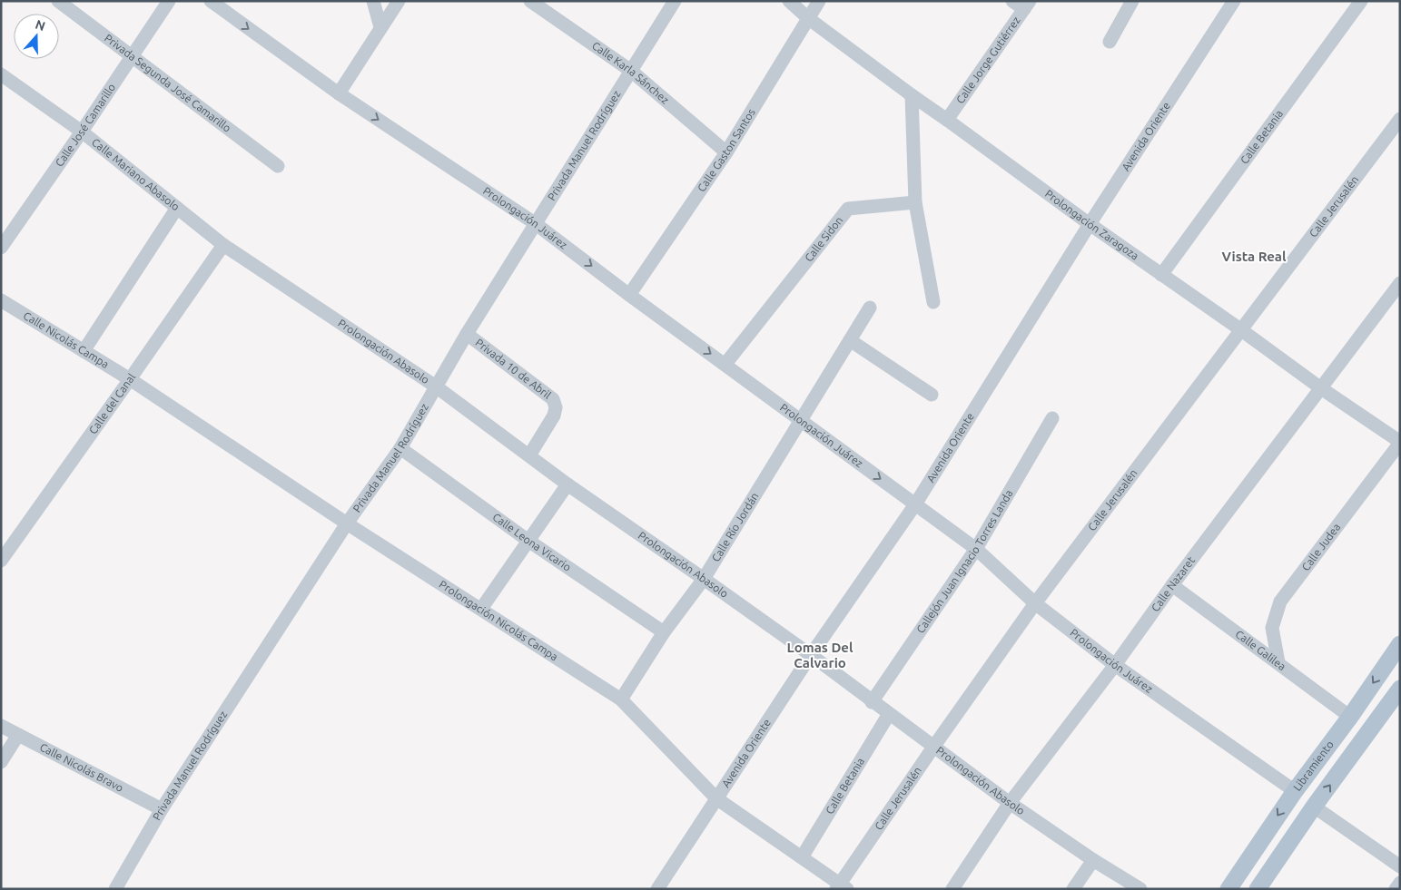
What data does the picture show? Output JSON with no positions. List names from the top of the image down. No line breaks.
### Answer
{"streets":{"main road":["Libramiento"],"street":["Calle Jorge Gutiérrez","Calle Karla Sánchez","Privada Segunda José Camarillo","Calle José Camarillo","Avenida Oriente","Calle Betania","Privada Manuel Rodríguez","Calle Gaston Santos","Calle Mariano Abasolo","Calle Jerusalén","Prolongación Juárez","Prolongación Zaragoza","Calle Sidon","Calle Nicolás Campa","Prolongación Abasolo","Privada 10 de Abril","Calle del Canal","Calle Río Jordán","Calle Leona Vicario","Calle Judea","Callejón Juan Ignacio Torres Landa","Calle Nazaret","Prolongación Nicolás Campa","Calle Galilea","Calle Nicolás Bravo"]},"crossings":[["Calle Jorge Gutiérrez","Prolongación Zaragoza"],["Calle Karla Sánchez","Privada Manuel Rodríguez"],["Calle Karla Sánchez","Calle Gaston Santos"],["Privada Segunda José Camarillo","Calle José Camarillo"],["Calle José Camarillo","Calle Mariano Abasolo"],["Avenida Oriente","Prolongación Juárez"],["Avenida Oriente","Prolongación Zaragoza"],["Avenida Oriente","Prolongación Abasolo"],["Avenida Oriente","Prolongación Nicolás Campa"],["Calle Betania","Prolongación Zaragoza"],["Calle Betania","Prolongación Abasolo"],["Calle Betania","Prolongación Nicolás Campa"],["Privada Manuel Rodríguez","Prolongación Juárez"],["Privada Manuel Rodríguez","Prolongación Abasolo"],["Privada Manuel Rodríguez","Privada 10 de Abril"],["Privada Manuel Rodríguez","Calle Leona Vicario"],["Privada Manuel Rodríguez","Prolongación Nicolás Campa"],["Privada Manuel Rodríguez","Calle Nicolás Bravo"],["Calle Gaston Santos","Prolongación Juárez"],["Calle Gaston Santos","Prolongación Zaragoza"],["Calle Mariano Abasolo","Prolongación Abasolo"],["Calle Mariano Abasolo","Calle del Canal"],["Calle Jerusalén","Prolongación Juárez"],["Calle Jerusalén","Prolongación Zaragoza"],["Calle Jerusalén","Prolongación Abasolo"],["Calle Jerusalén","Prolongación Nicolás Campa"],["Prolongación Juárez","Calle Sidon"],["Prolongación Juárez","Calle Río Jordán"],["Prolongación Juárez","Callejón Juan Ignacio Torres Landa"],["Prolongación Juárez","Calle Nazaret"],["Prolongación Juárez","Libramiento"],["Prolongación Zaragoza","Calle Judea"],["Prolongación Zaragoza","Calle Nazaret"],["Calle Nicolás Campa","Calle del Canal"],["Calle Nicolás Campa","Prolongación Nicolás Campa"],["Prolongación Abasolo","Privada 10 de Abril"],["Prolongación Abasolo","Calle del Canal"],["Prolongación Abasolo","Calle Río Jordán"],["Prolongación Abasolo","Callejón Juan Ignacio Torres Landa"],["Prolongación Abasolo","Calle Nazaret"],["Calle del Canal","Prolongación Nicolás Campa"],["Calle Río Jordán","Calle Leona Vicario"],["Calle Río Jordán","Prolongación Nicolás Campa"],["Calle Judea","Calle Galilea"],["Calle Nazaret","Calle Galilea"],["Calle Galilea","Libramiento"]],"one_way":["Prolongación Juárez"],"districts":["Vista Real","Lomas Del Calvario"],"north":"top"}
